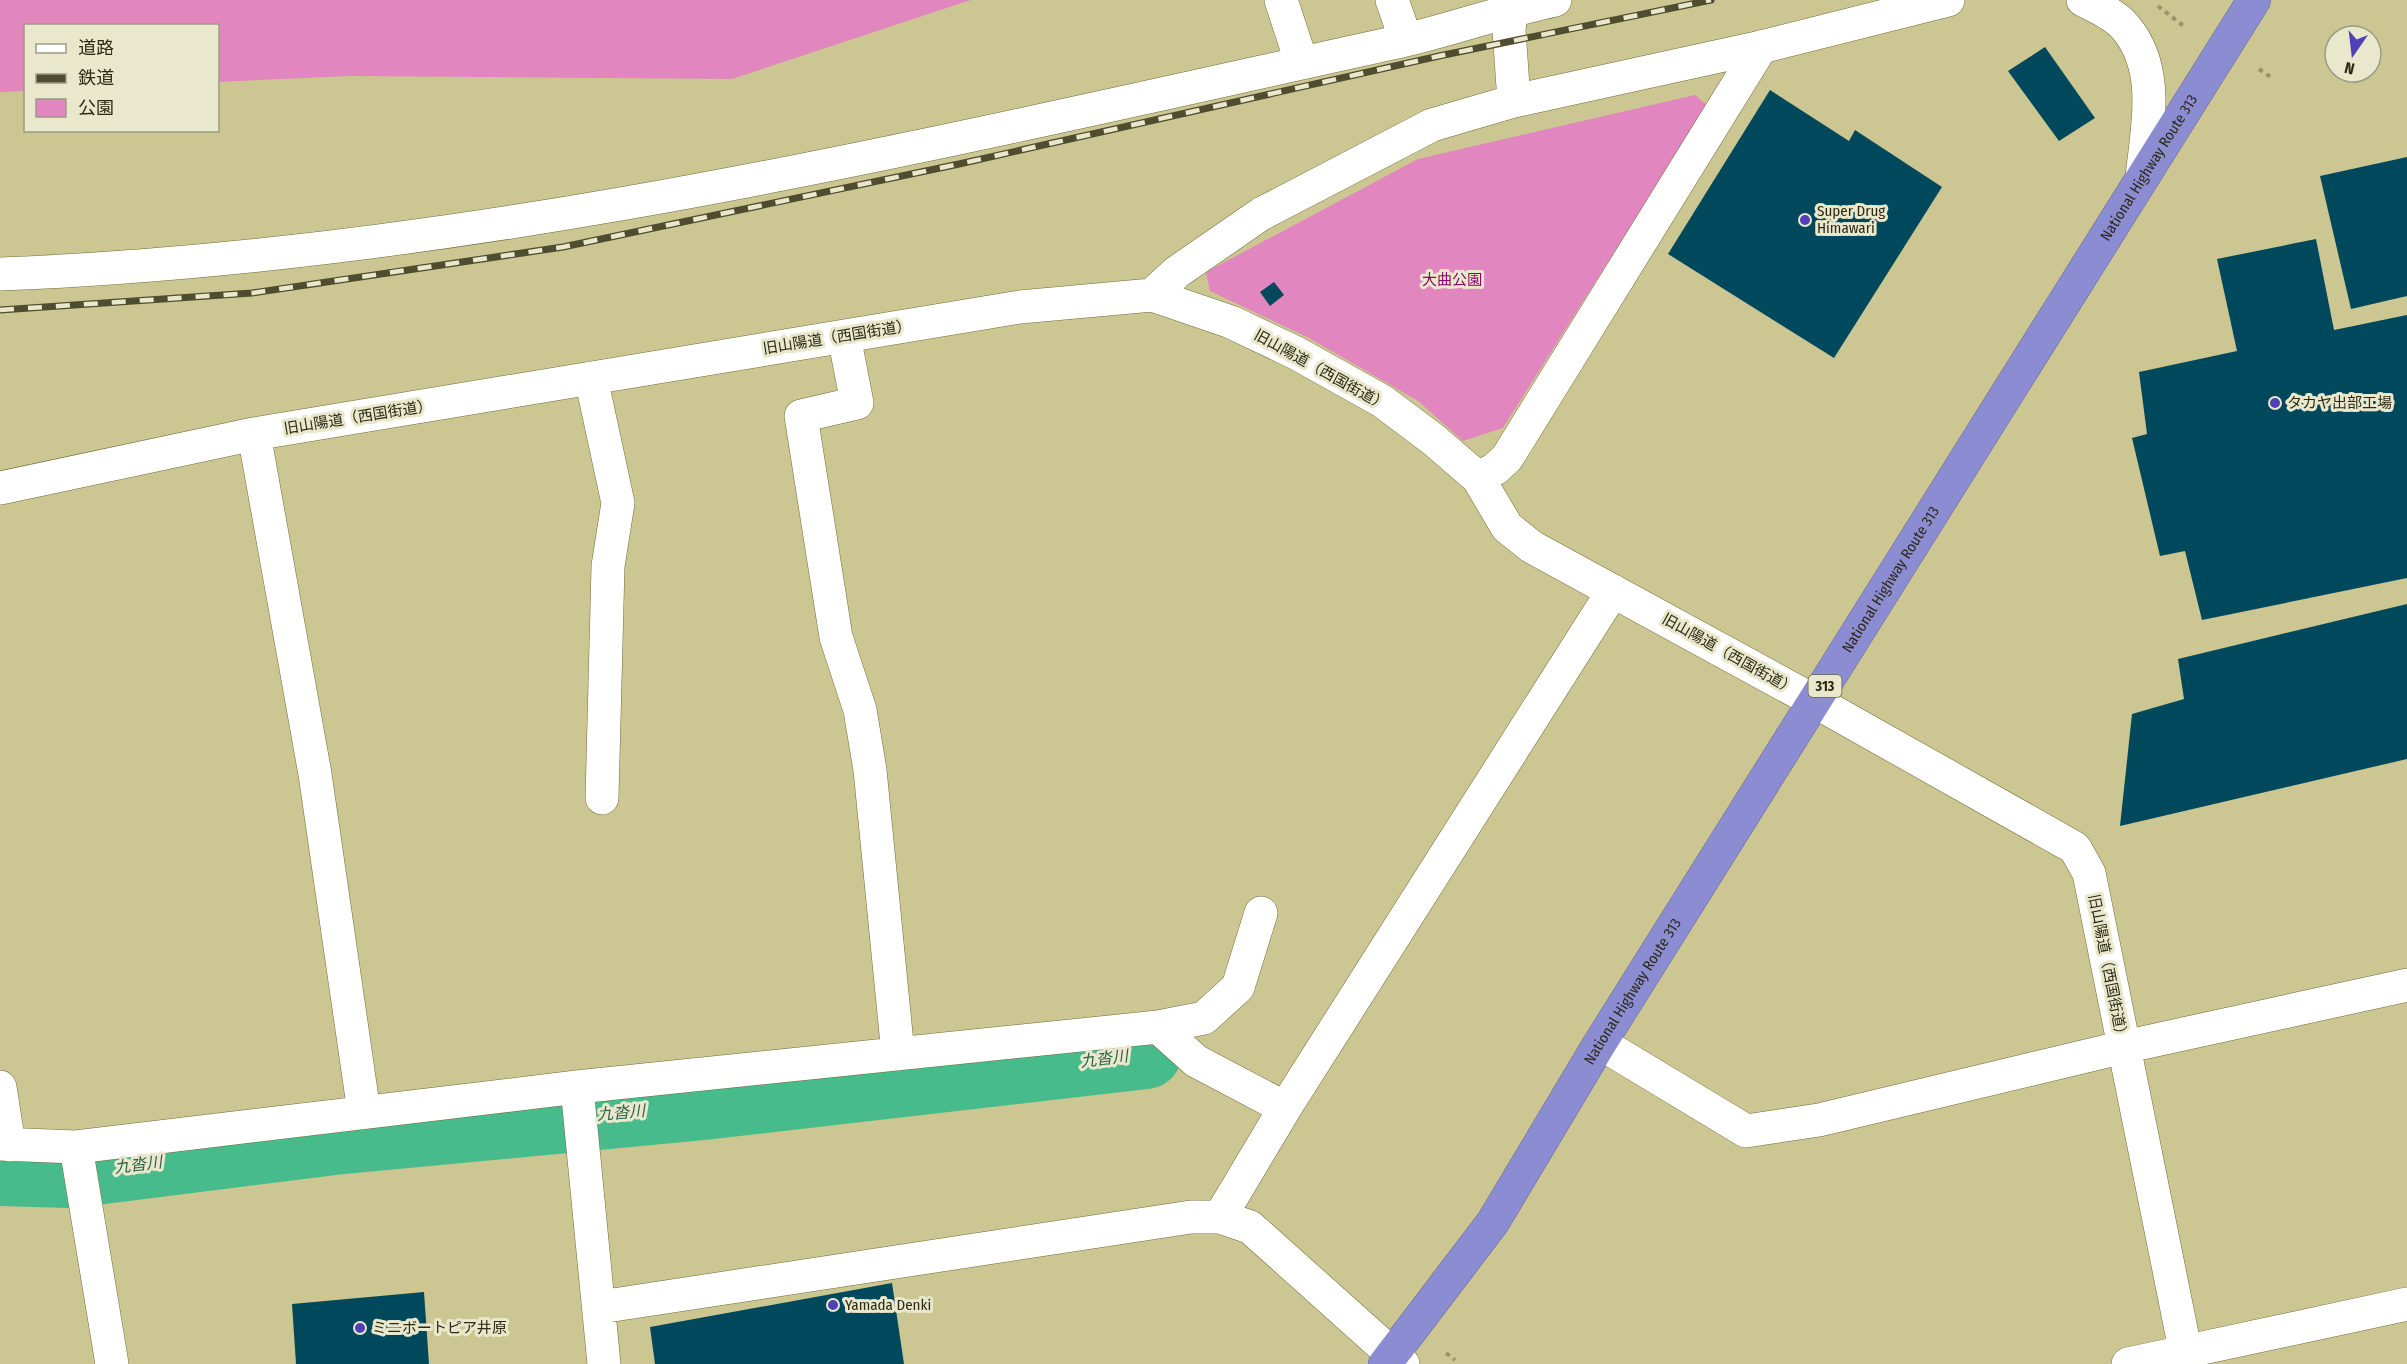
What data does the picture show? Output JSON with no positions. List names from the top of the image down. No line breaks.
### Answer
{"streets":{"highway":["National Highway Route 313","313"],"street":["旧山陽道（西国街道）"]},"crossings":[["National Highway Route 313","旧山陽道（西国街道）"]],"water":["九沓川"],"parks":["大曲公園"],"places":["Super Drug Himawari","タカヤ出部工場","Yamada Denki","ミニボートピア井原"],"legend":["道路","鉄道","公園"],"north":"bottom"}
